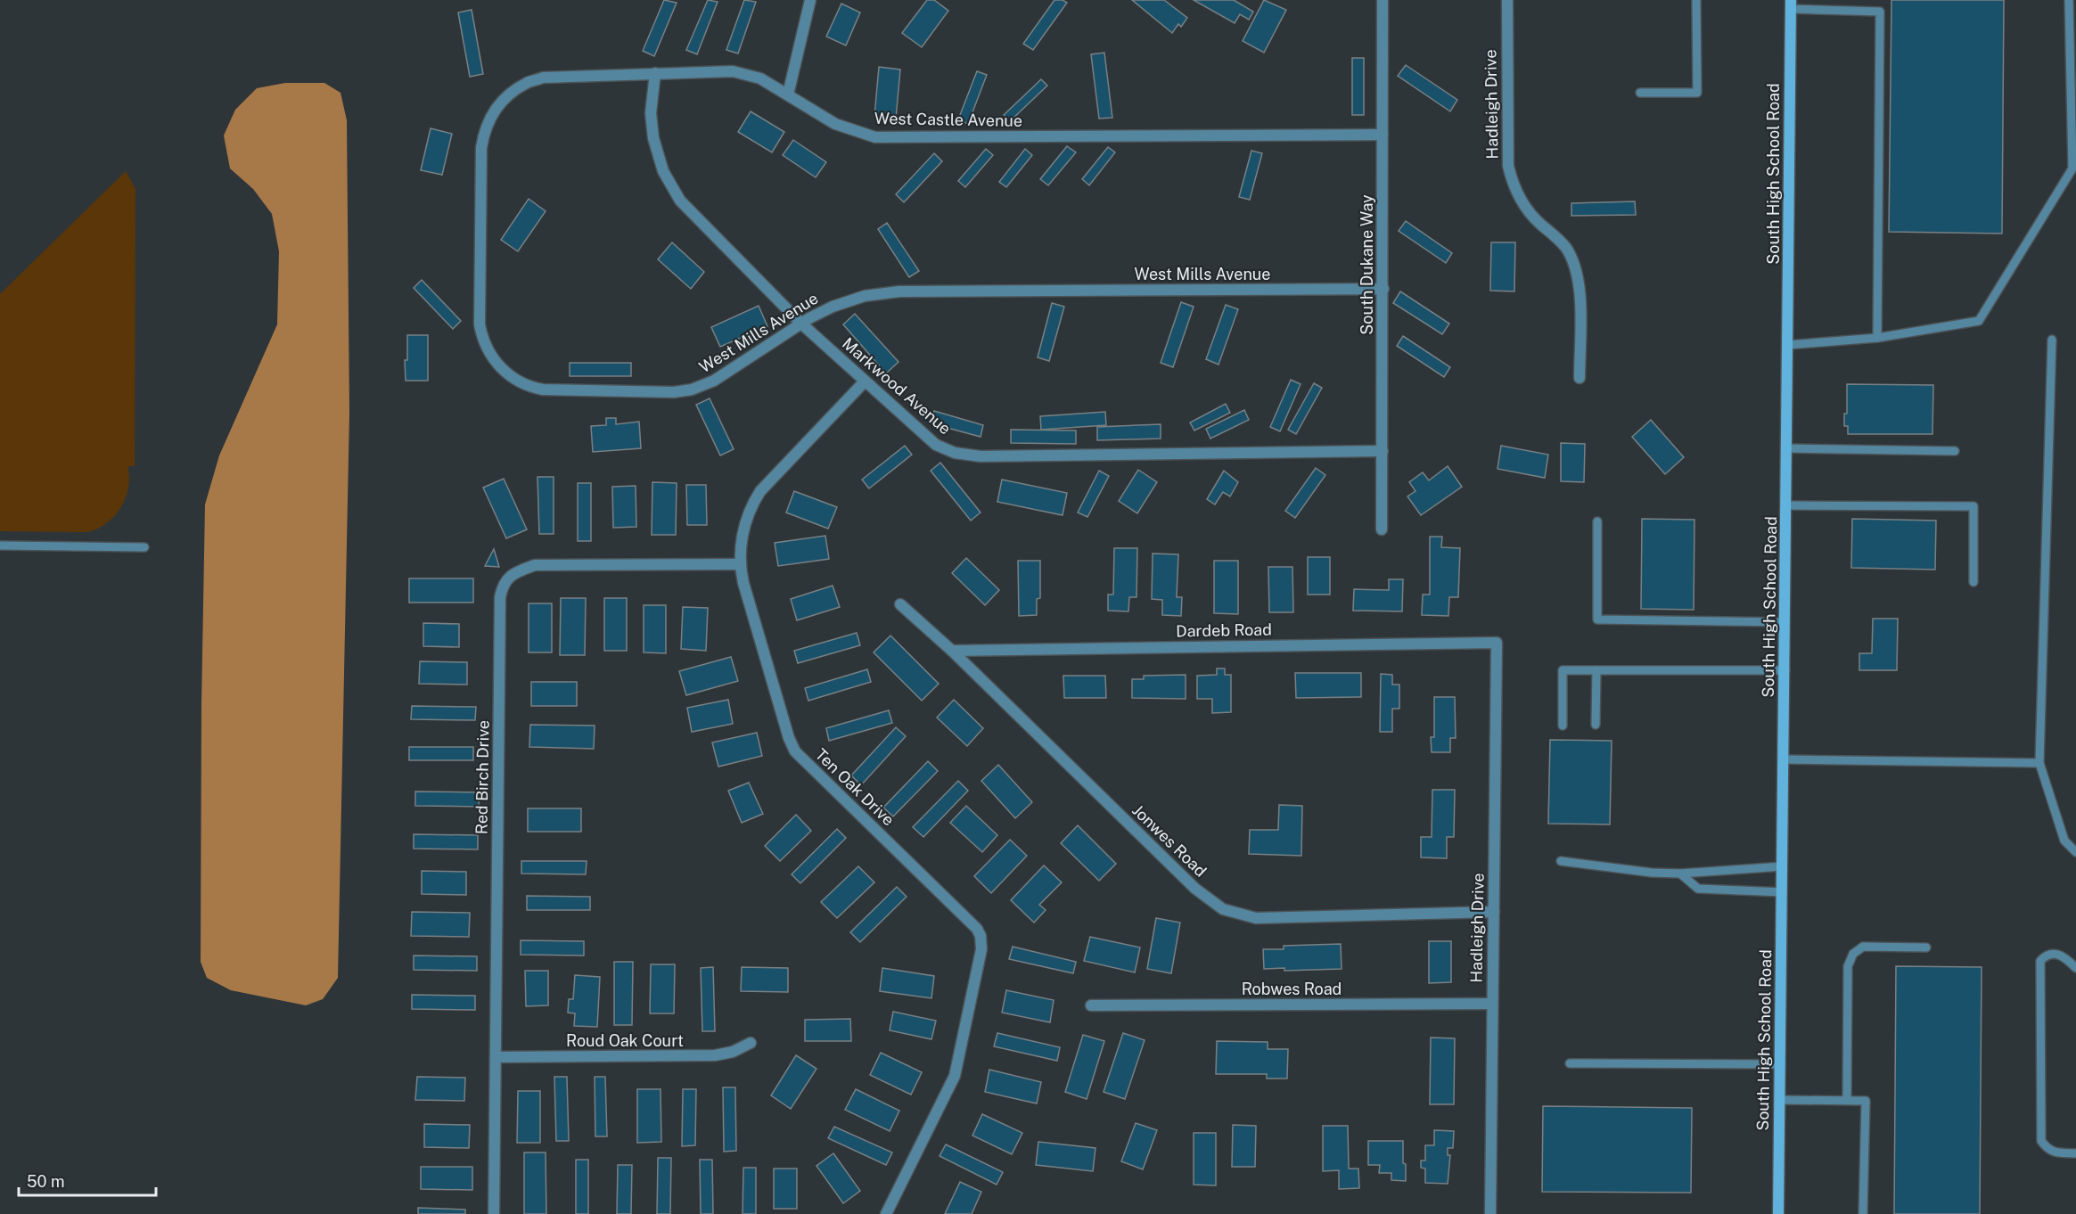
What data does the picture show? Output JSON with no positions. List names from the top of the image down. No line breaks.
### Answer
{"streets":{"street":["Hadleigh Drive","West Castle Avenue","South High School Road","South Dukane Way","West Mills Avenue","Markwood Avenue","Dardeb Road","Red Birch Drive","Ten Oak Drive","Jonwes Road","Robwes Road","Roud Oak Court"]},"crossings":[["Hadleigh Drive","Dardeb Road"],["Hadleigh Drive","Jonwes Road"],["Hadleigh Drive","Robwes Road"],["West Castle Avenue","South Dukane Way"],["West Castle Avenue","West Mills Avenue"],["West Castle Avenue","Markwood Avenue"],["South Dukane Way","West Mills Avenue"],["South Dukane Way","Markwood Avenue"],["West Mills Avenue","Markwood Avenue"],["Markwood Avenue","Ten Oak Drive"],["Dardeb Road","Jonwes Road"],["Red Birch Drive","Ten Oak Drive"],["Red Birch Drive","Roud Oak Court"]],"scale_bar":"50 m"}
